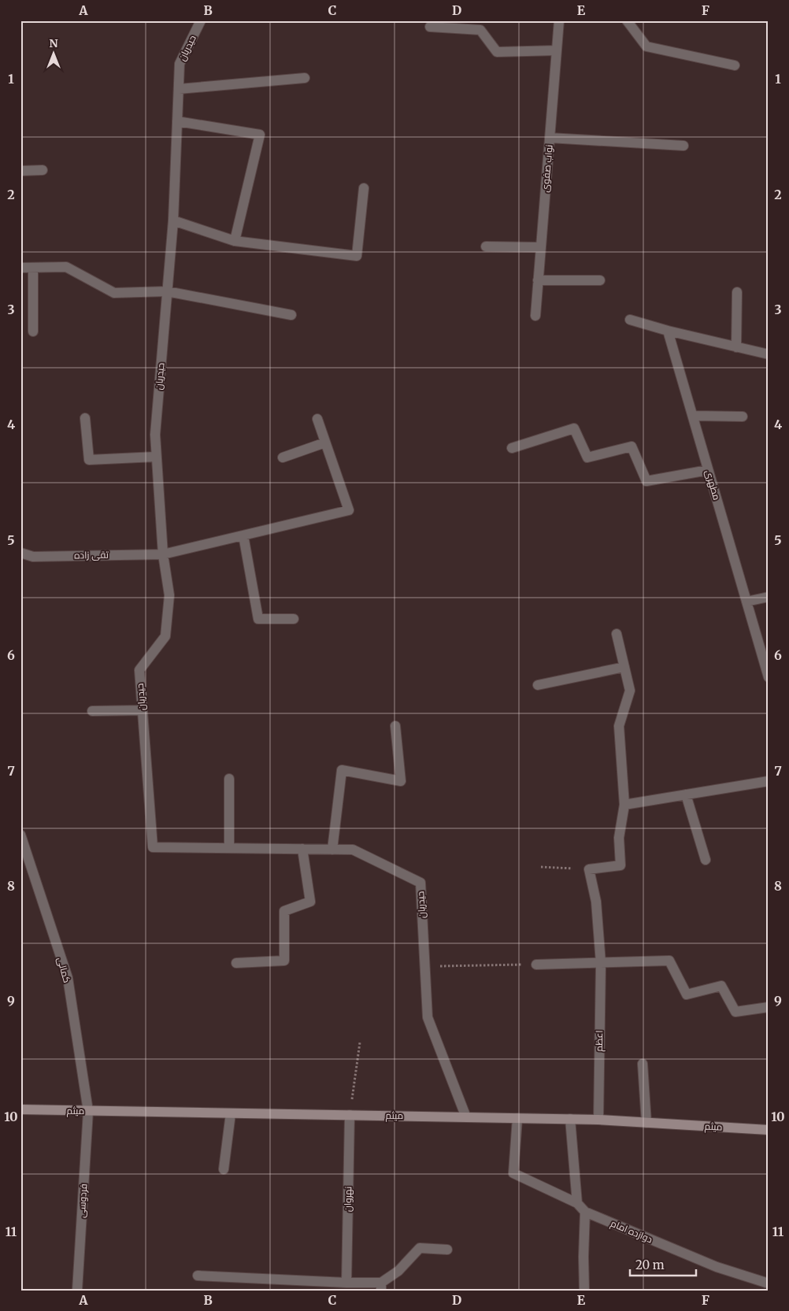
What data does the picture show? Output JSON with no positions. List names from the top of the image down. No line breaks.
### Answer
{"streets":{"main road":["میثم"],"street":["حیدریان","نواب صفوی","مطهری","تقی زاده","کمالی","اعظم","نهروان","فردوسی","دوازده امام"]},"crossings":[["حیدریان","تقی زاده"],["حیدریان","میثم"],["کمالی","میثم"],["کمالی","فردوسی"],["اعظم","میثم"],["میثم","نهروان"],["میثم","فردوسی"]],"scale_bar":"20 m","north":"top","grid":{"columns":["A","B","C","D","E","F"],"rows":["1","2","3","4","5","6","7","8","9","10","11"]}}
